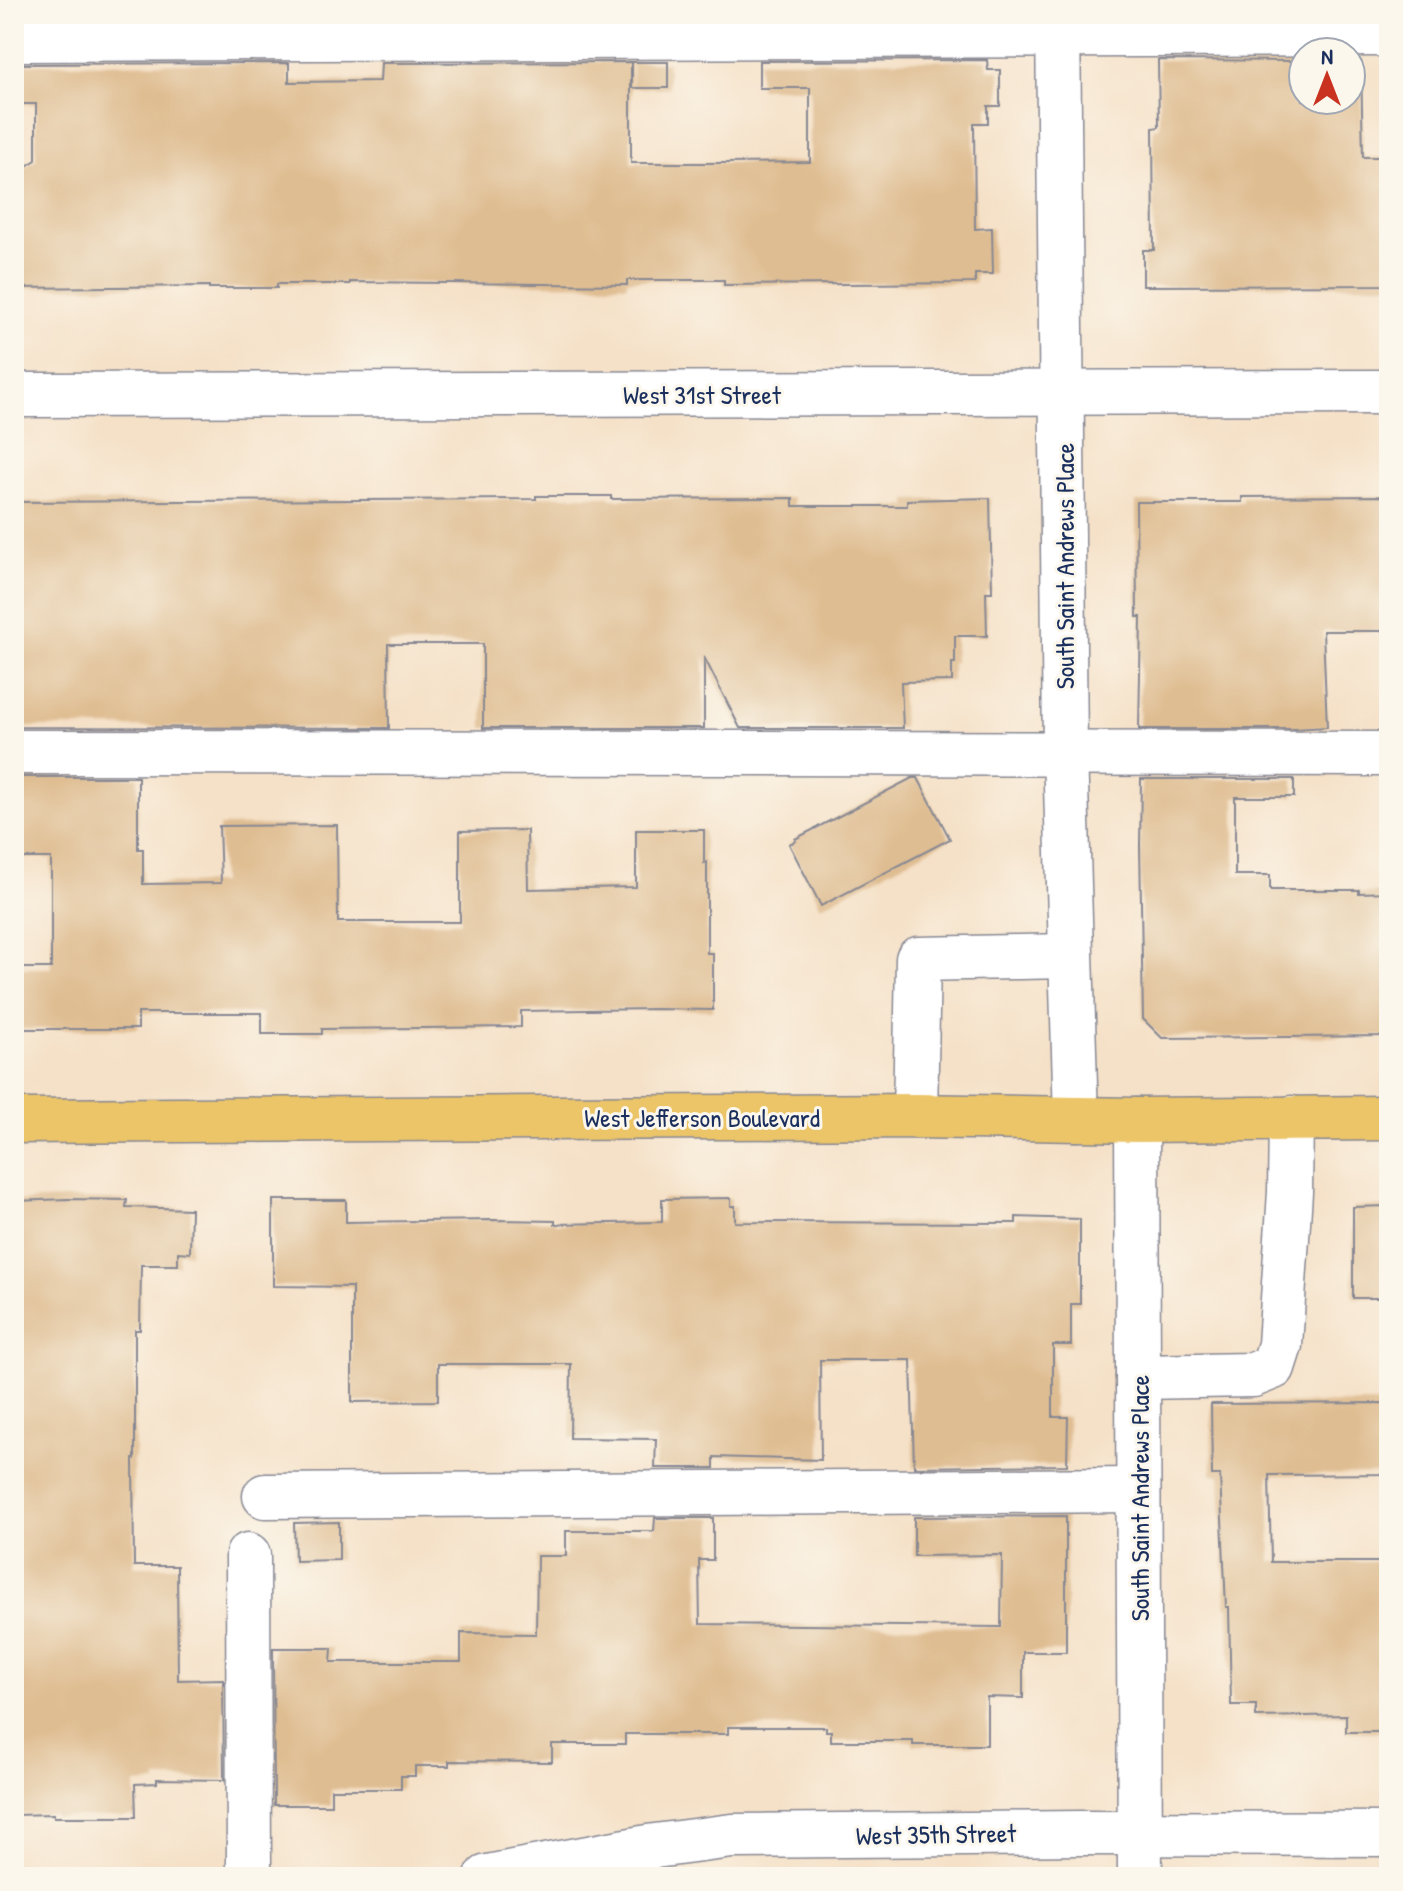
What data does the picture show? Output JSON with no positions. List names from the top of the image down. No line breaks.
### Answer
{"streets":{"main road":["West Jefferson Boulevard"],"street":["West 31st Street","South Saint Andrews Place","West 35th Street"]},"crossings":[["West 31st Street","South Saint Andrews Place"],["South Saint Andrews Place","West Jefferson Boulevard"],["South Saint Andrews Place","West 35th Street"]],"north":"top"}
